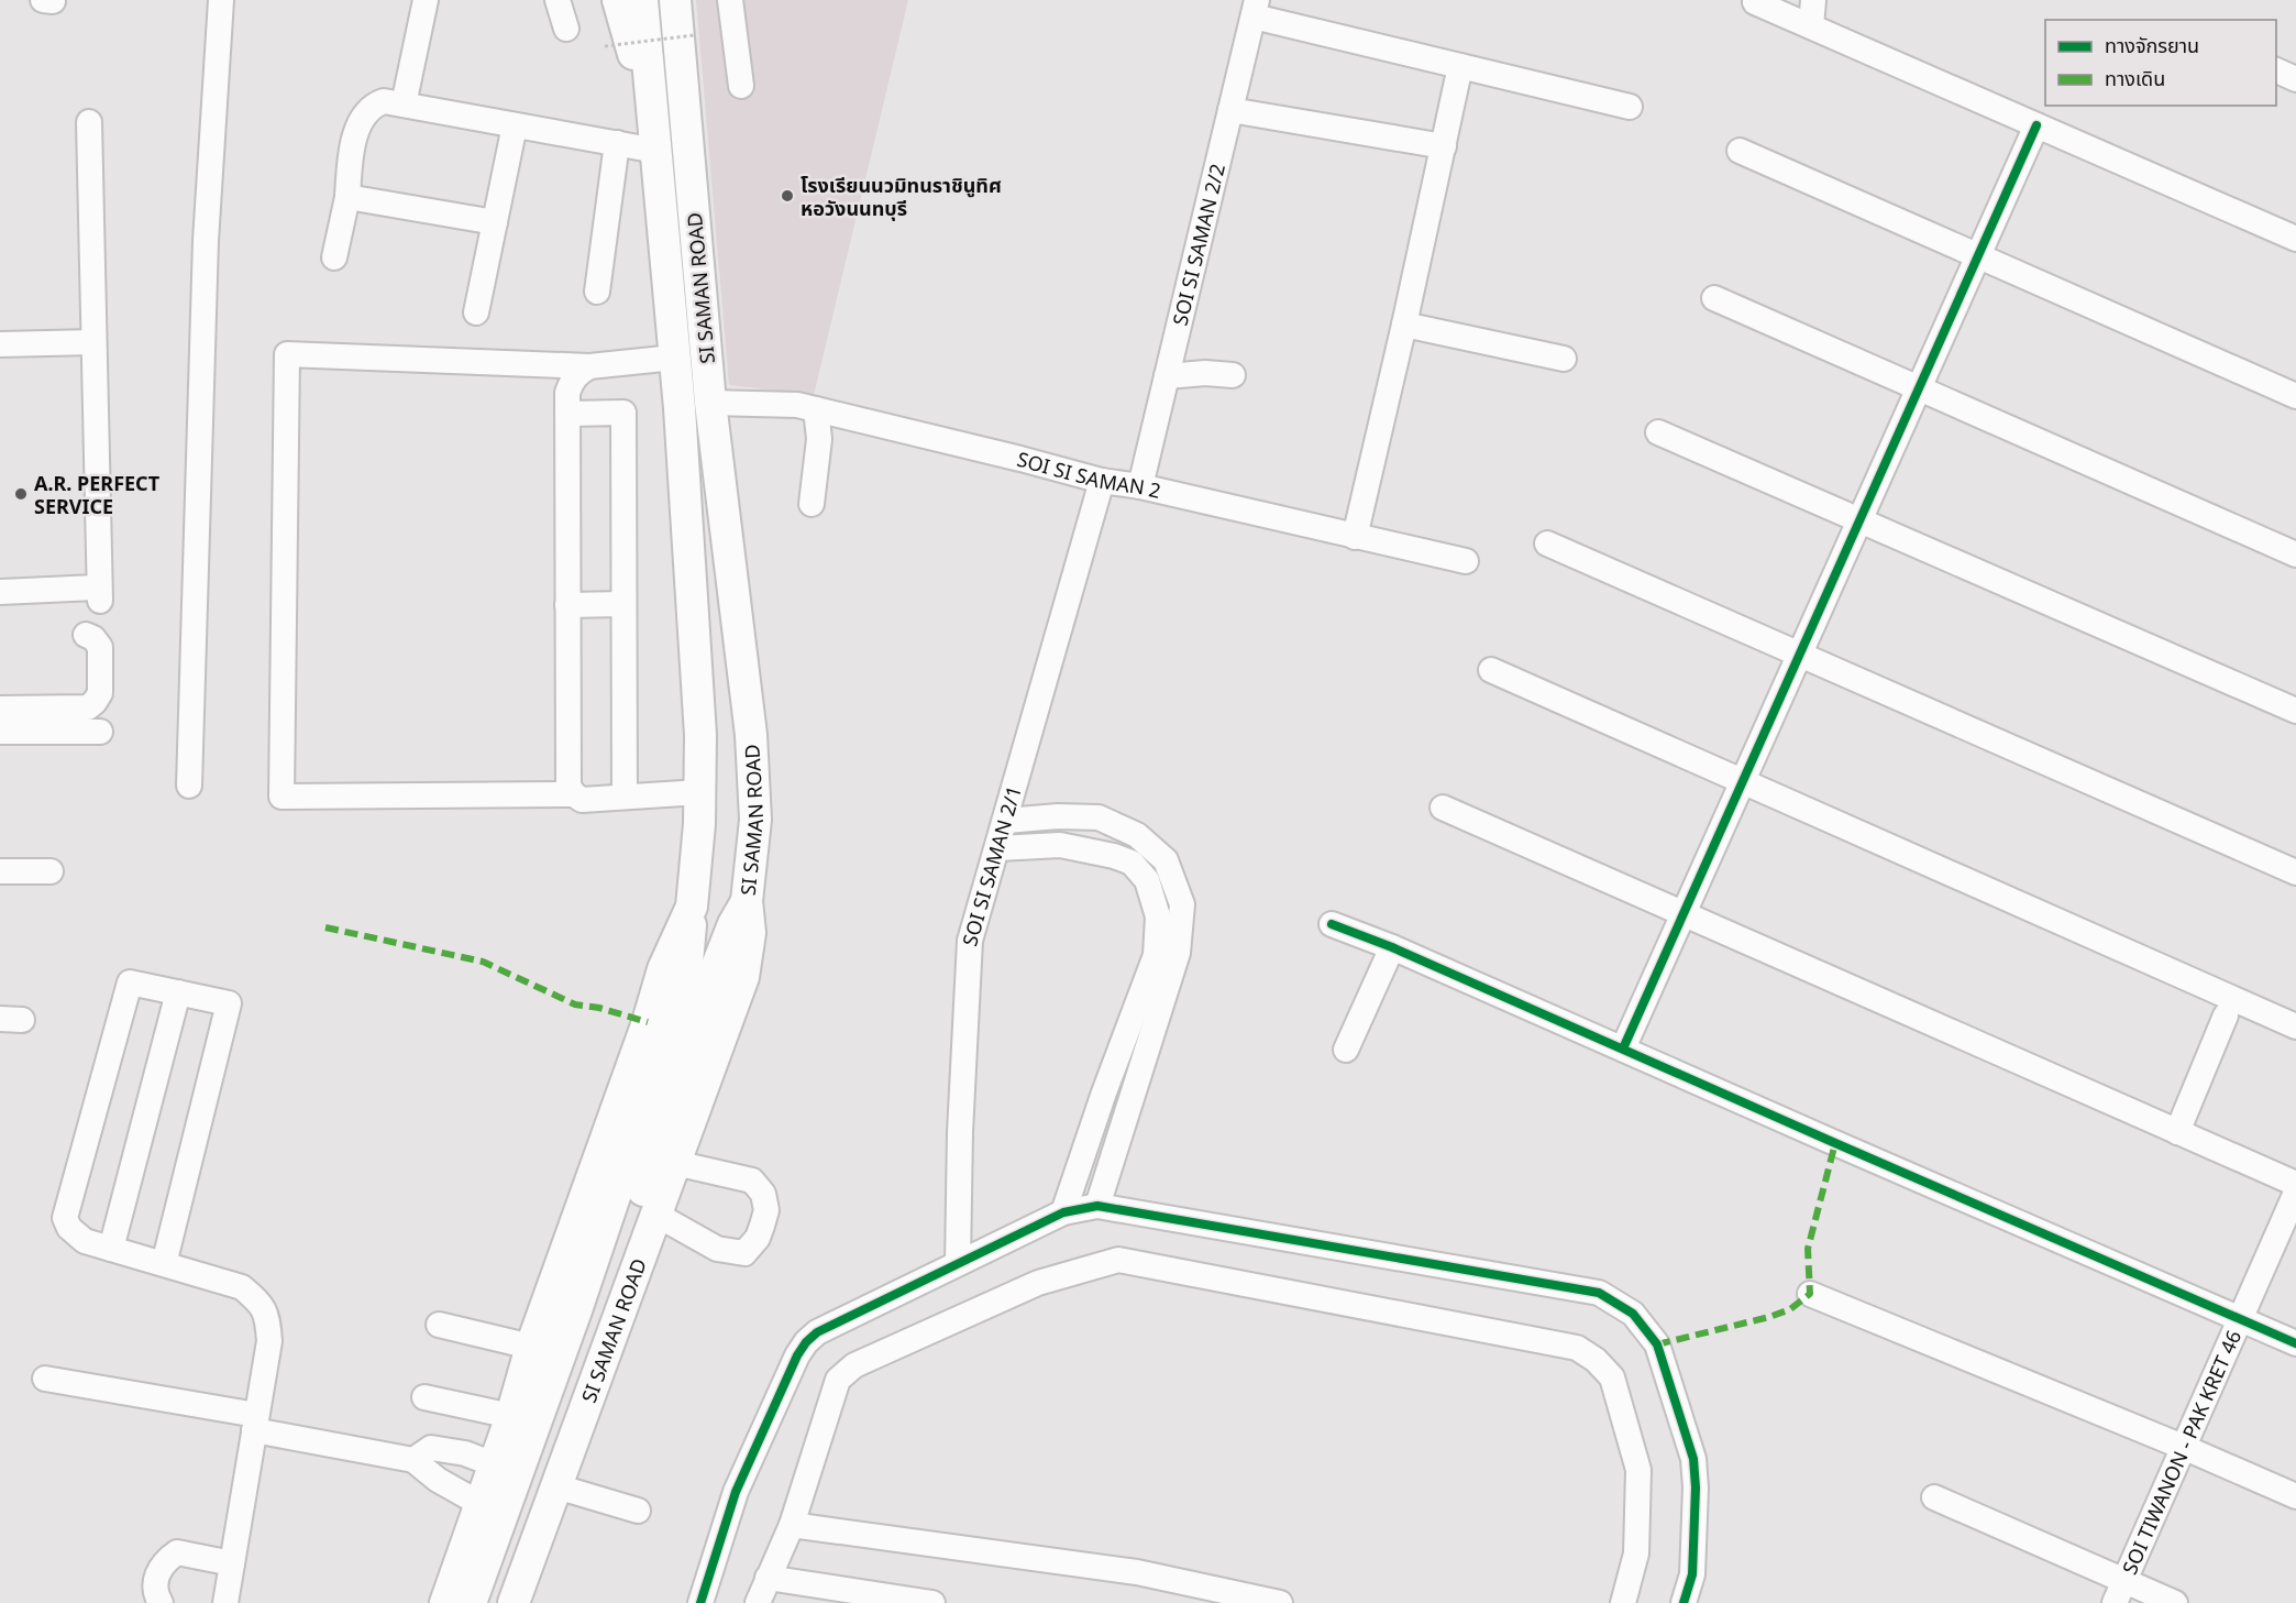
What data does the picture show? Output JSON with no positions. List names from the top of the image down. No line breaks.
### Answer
{"streets":{"main road":["SI SAMAN ROAD"],"street":["SOI SI SAMAN 2/2","SOI SI SAMAN 2","SOI SI SAMAN 2/1","SOI TIWANON - PAK KRET 46"]},"crossings":[["SOI SI SAMAN 2/2","SOI SI SAMAN 2"],["SI SAMAN ROAD","SOI SI SAMAN 2"],["SOI SI SAMAN 2","SOI SI SAMAN 2/1"]],"places":["โรงเรียนนวมิทนราชินูทิศ หอวังนนทบุรี","A.R. PERFECT SERVICE"],"legend":["ทางจักรยาน","ทางเดิน"]}
